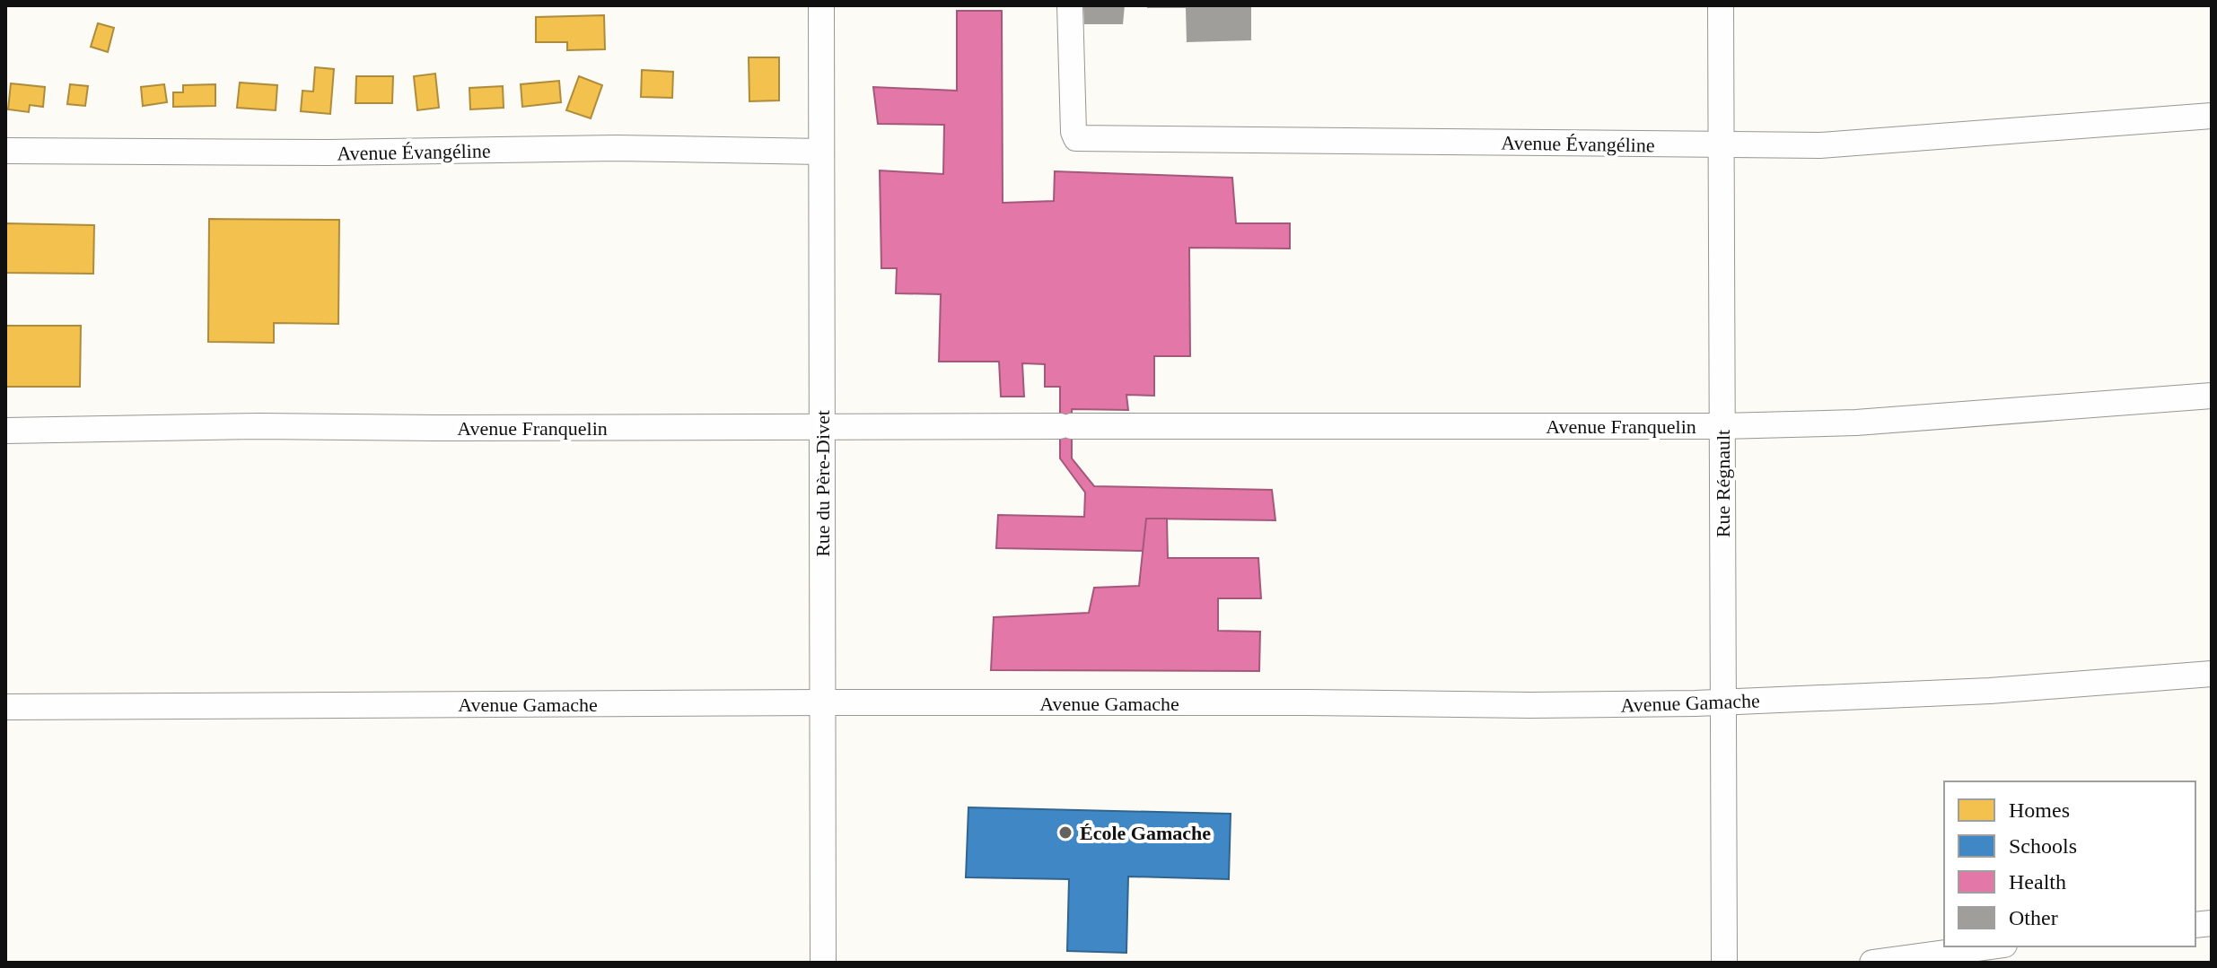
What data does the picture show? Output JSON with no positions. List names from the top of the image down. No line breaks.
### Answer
{"streets":{"street":["Avenue Évangéline","Avenue Franquelin","Rue du Père-Divet","Rue Régnault","Avenue Gamache"]},"crossings":[["Avenue Évangéline","Rue du Père-Divet"],["Avenue Évangéline","Rue Régnault"],["Avenue Franquelin","Rue du Père-Divet"],["Avenue Franquelin","Rue Régnault"],["Rue du Père-Divet","Avenue Gamache"],["Rue Régnault","Avenue Gamache"]],"places":["École Gamache"],"legend":["Homes","Schools","Health","Other"]}
